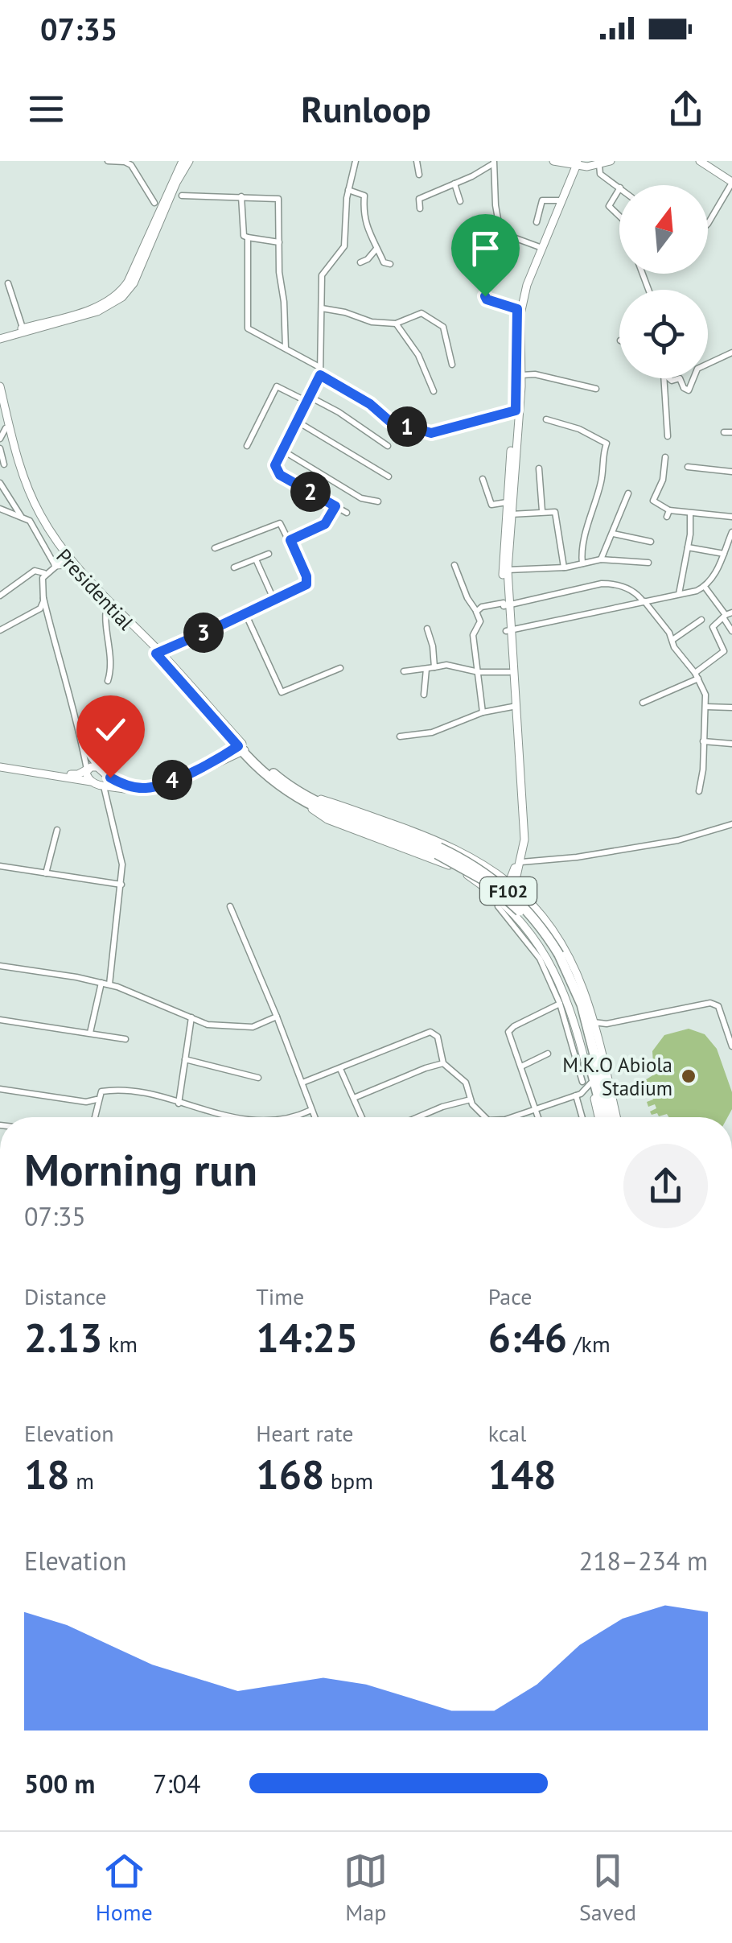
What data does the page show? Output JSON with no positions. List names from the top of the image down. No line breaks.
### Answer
{"streets":{"highway":["F102"],"main road":["Presidential"]},"places":["M.K.O Abiola Stadium"],"north":"top","page":{"status":"07:35","header":"Runloop","pins":["1","2","3","4"],"heading":["Morning run","07:35"],"stats":[["Distance","2.13 km"],["Time","14:25"],["Pace","6:46 /km"],["Elevation","18 m"],["Heart rate","168 bpm"],["kcal","148"]],"chart":["Elevation","218–234 m"],"list":[{"name":"500 m","note":"7:04"}],"tabs":["Home","Map","Saved"]}}
